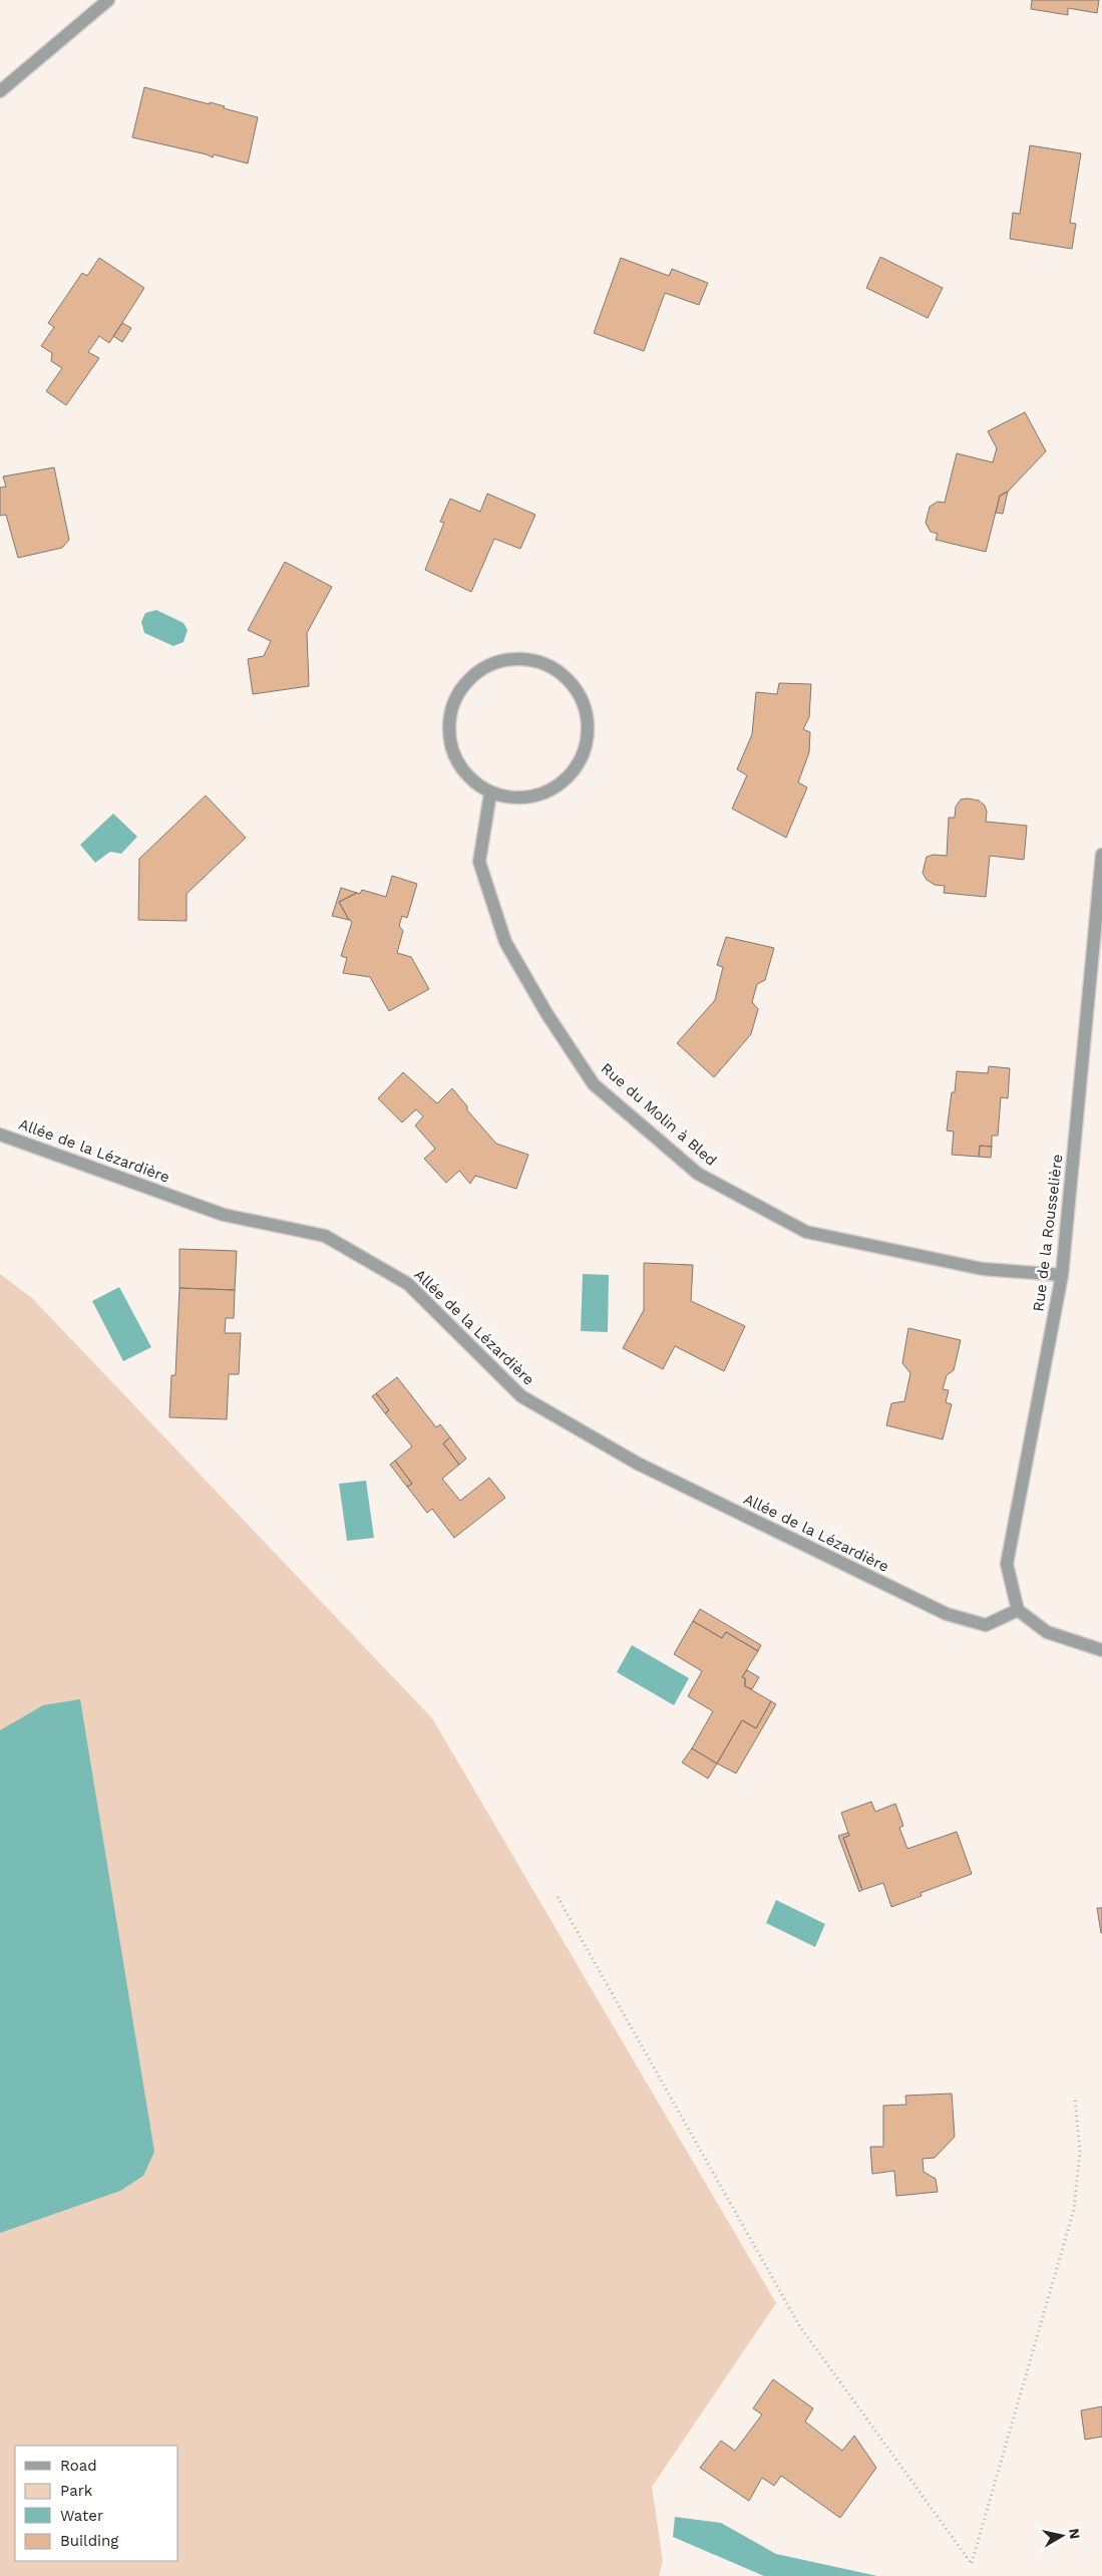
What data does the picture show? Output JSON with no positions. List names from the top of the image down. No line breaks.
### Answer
{"streets":{"street":["Rue du Molin à Bled","Allée de la Lézardière","Rue de la Rousselière"]},"crossings":[["Rue du Molin à Bled","Rue de la Rousselière"],["Allée de la Lézardière","Rue de la Rousselière"]],"legend":["Road","Park","Water","Building"],"north":"right"}
